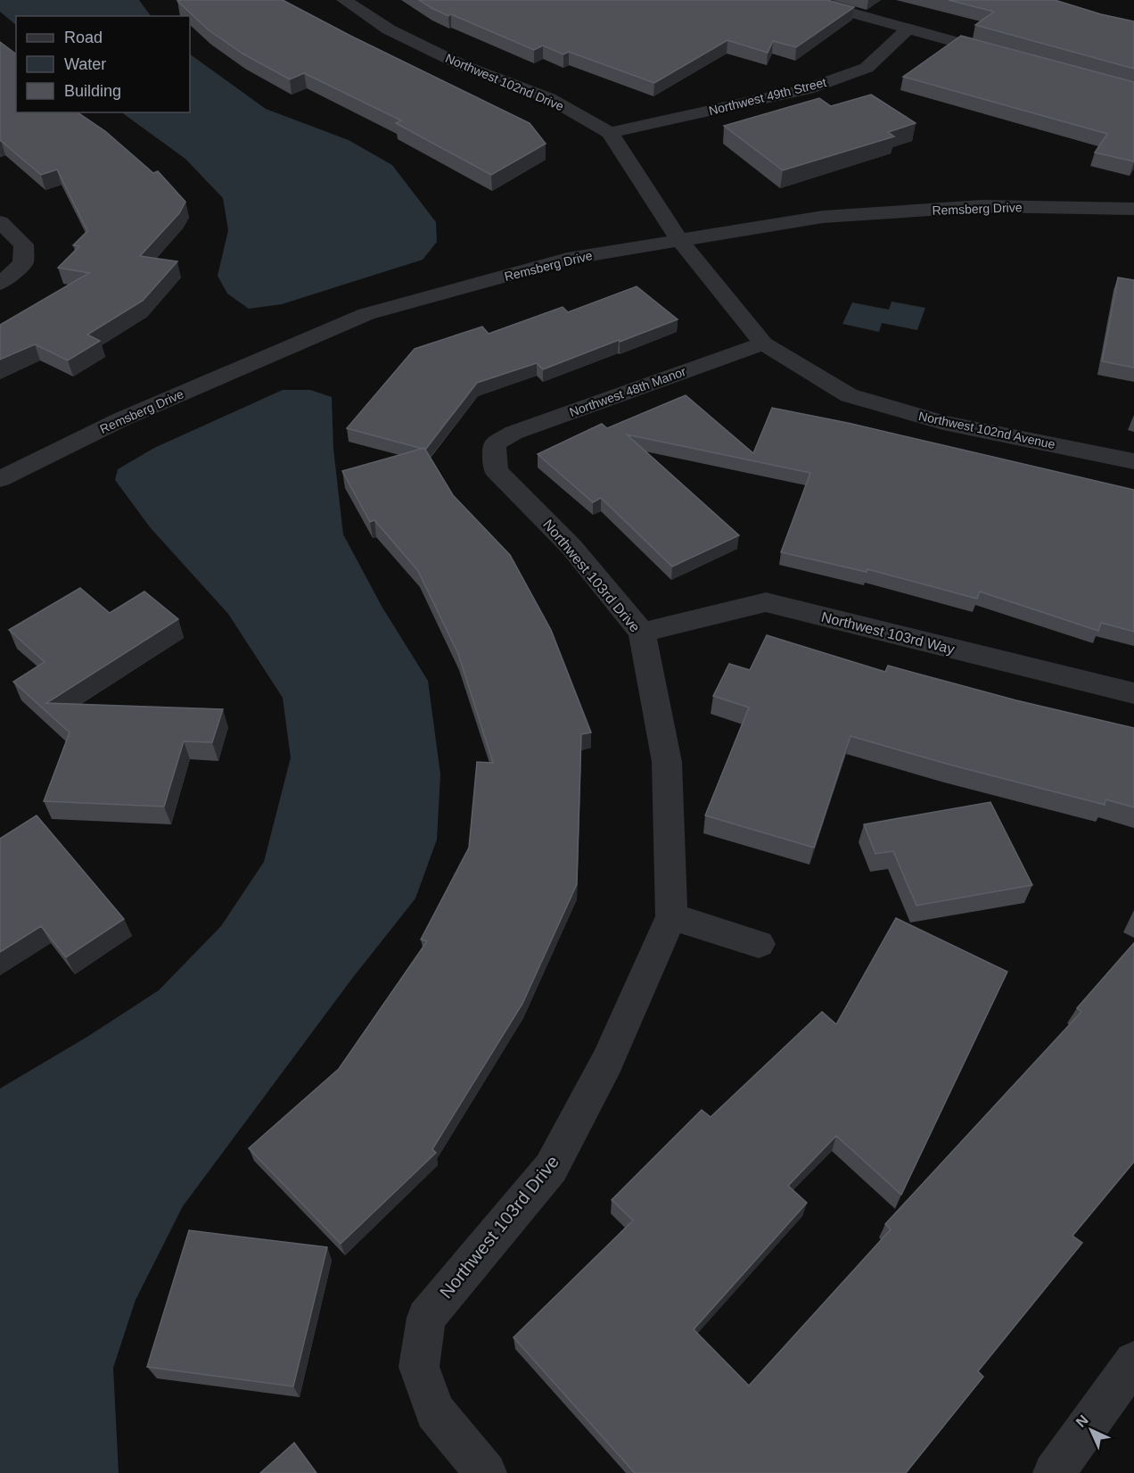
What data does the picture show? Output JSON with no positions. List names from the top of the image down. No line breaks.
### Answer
{"streets":{"street":["Northwest 102nd Drive","Northwest 49th Street","Remsberg Drive","Northwest 48th Manor","Northwest 102nd Avenue","Northwest 103rd Drive","Northwest 103rd Way"]},"crossings":[["Northwest 102nd Drive","Northwest 49th Street"],["Northwest 102nd Drive","Remsberg Drive"],["Northwest 102nd Drive","Northwest 102nd Avenue"],["Remsberg Drive","Northwest 102nd Avenue"],["Northwest 48th Manor","Northwest 102nd Avenue"],["Northwest 48th Manor","Northwest 103rd Drive"],["Northwest 103rd Drive","Northwest 103rd Way"]],"legend":["Road","Water","Building"],"north":"top left"}
